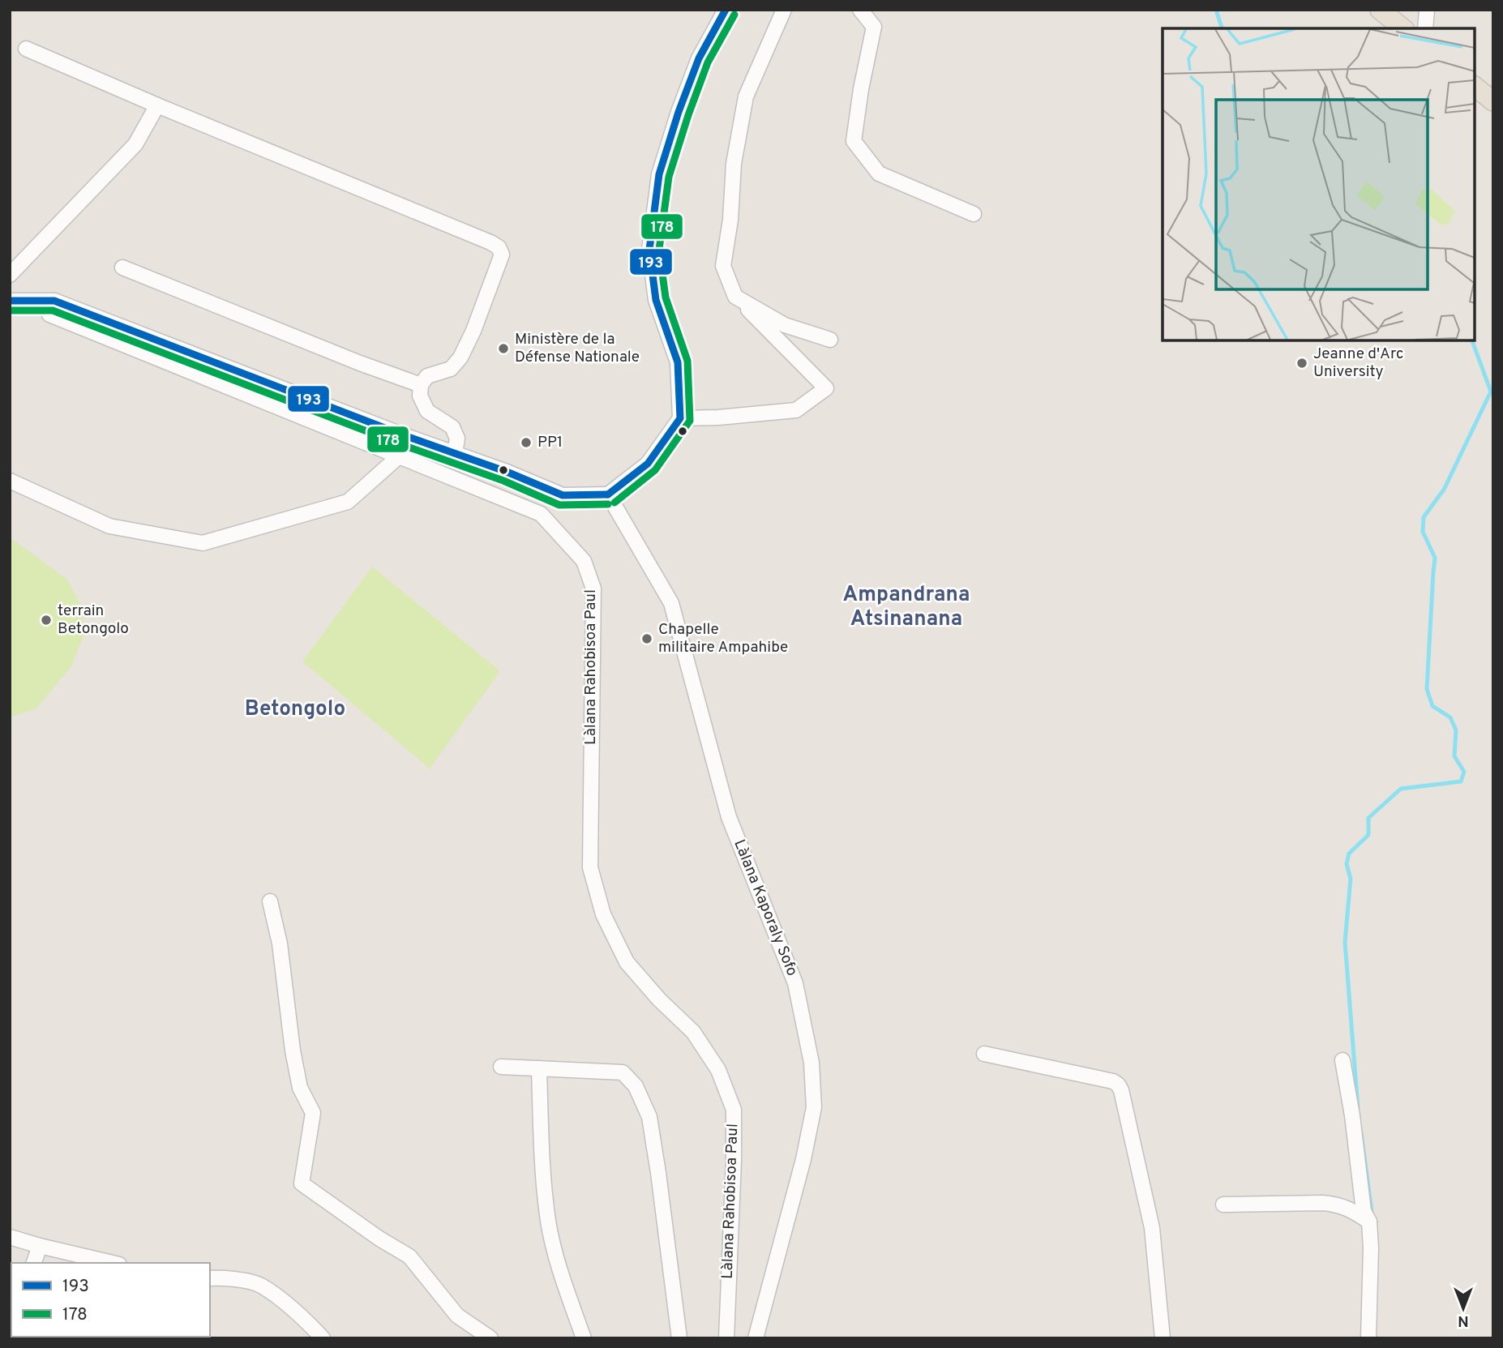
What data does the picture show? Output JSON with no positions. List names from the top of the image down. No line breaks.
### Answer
{"streets":{"street":["Làlana Rahobisoa Paul","Làlana Kaporaly Sofo"]},"districts":["Ampandrana Atsinanana","Betongolo"],"places":["Ministère de la Défense Nationale","Jeanne d'Arc University","PP1","terrain Betongolo","Chapelle militaire Ampahibe"],"lines":["transit line 193","transit line 178"],"legend":["193","178"],"north":"bottom"}
